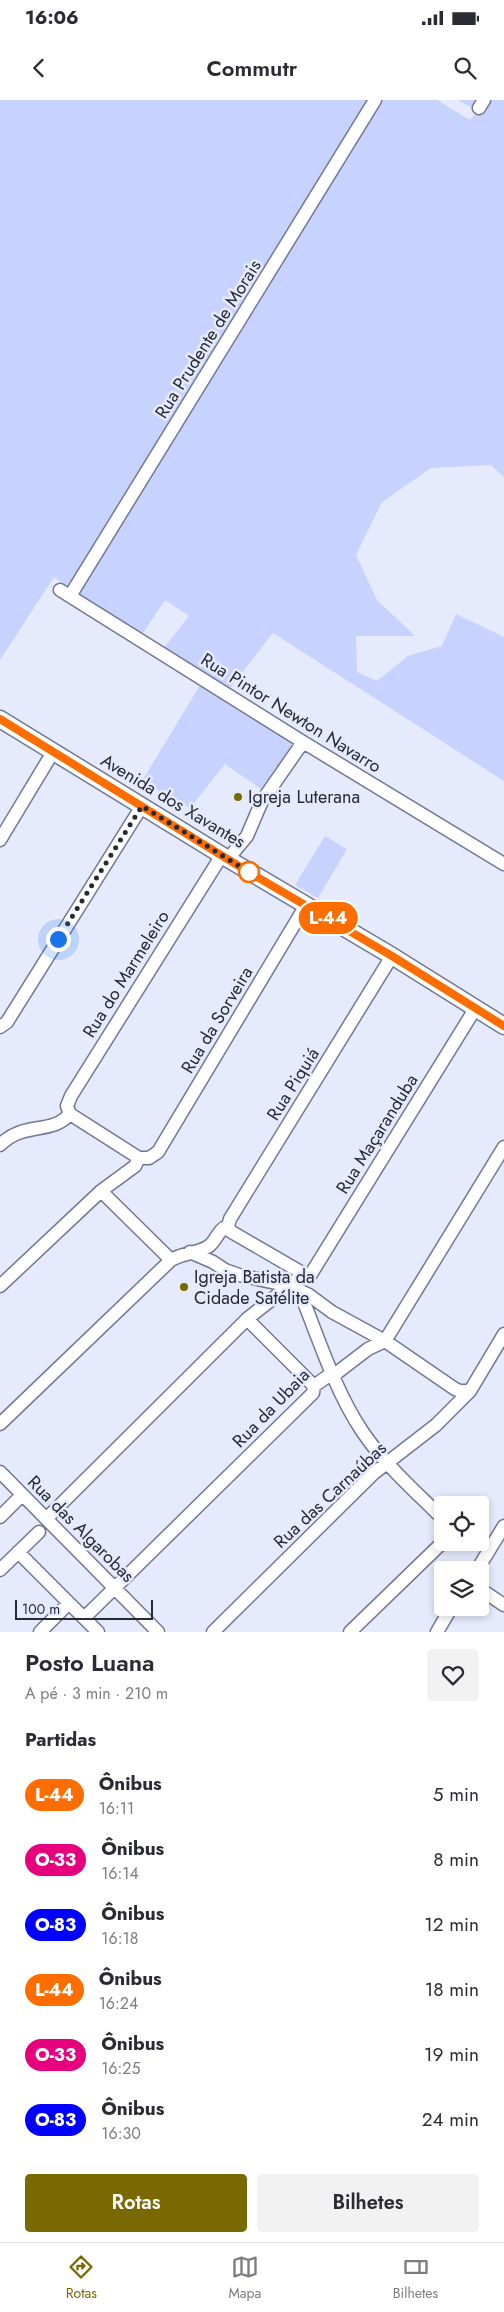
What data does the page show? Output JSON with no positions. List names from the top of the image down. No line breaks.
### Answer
{"streets":{"main road":["Avenida dos Xavantes"],"street":["Rua Prudente de Morais","Rua Pintor Newton Navarro","Rua do Marmeleiro","Rua da Sorveira","Rua Piquiá","Rua Maçaranduba","Rua da Ubaia","Rua das Carnaúbas","Rua das Algarobas"]},"crossings":[["Rua Prudente de Morais","Rua Pintor Newton Navarro"],["Rua Pintor Newton Navarro","Rua do Marmeleiro"],["Avenida dos Xavantes","Rua do Marmeleiro"],["Avenida dos Xavantes","Rua da Sorveira"],["Avenida dos Xavantes","Rua Piquiá"],["Avenida dos Xavantes","Rua Maçaranduba"],["Rua da Ubaia","Rua das Algarobas"]],"places":["Igreja Luterana","Igreja Batista da Cidade Satélite"],"lines":["bus line L-44"],"scale_bar":"100 m","page":{"status":"16:06","header":"Commutr","on_map":"L-44","scale":"100 m","heading":[["Posto Luana","A pé · 3 min · 210 m"],"Partidas"],"list":[{"mark":"L-44","name":"Ônibus","note":"16:11","value":"5 min"},{"mark":"O-33","name":"Ônibus","note":"16:14","value":"8 min"},{"mark":"O-83","name":"Ônibus","note":"16:18","value":"12 min"},{"mark":"L-44","name":"Ônibus","note":"16:24","value":"18 min"},{"mark":"O-33","name":"Ônibus","note":"16:25","value":"19 min"},{"mark":"O-83","name":"Ônibus","note":"16:30","value":"24 min"}],"buttons":["Rotas","Bilhetes"],"tabs":["Rotas","Mapa","Bilhetes"]}}
